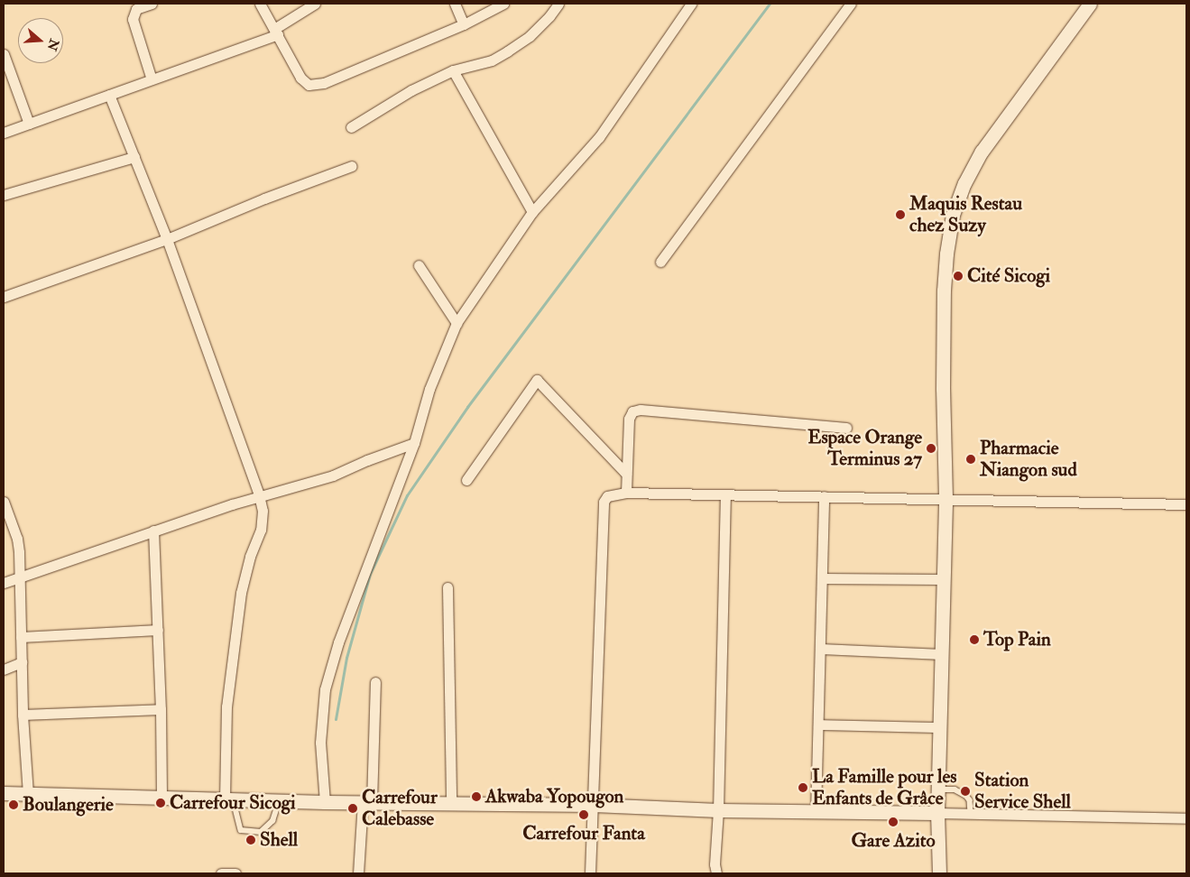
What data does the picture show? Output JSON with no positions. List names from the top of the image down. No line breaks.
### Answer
{"places":["Maquis Restau chez Suzy","Cité Sicogi","Espace Orange Terminus 27","Pharmacie Niangon sud","Top Pain","La Famille pour les Enfants de Grâce","Station Service Shell","Akwaba Yopougon","Carrefour Sicogi","Boulangerie","Carrefour Calebasse","Carrefour Fanta","Gare Azito","Shell"],"north":"right"}
